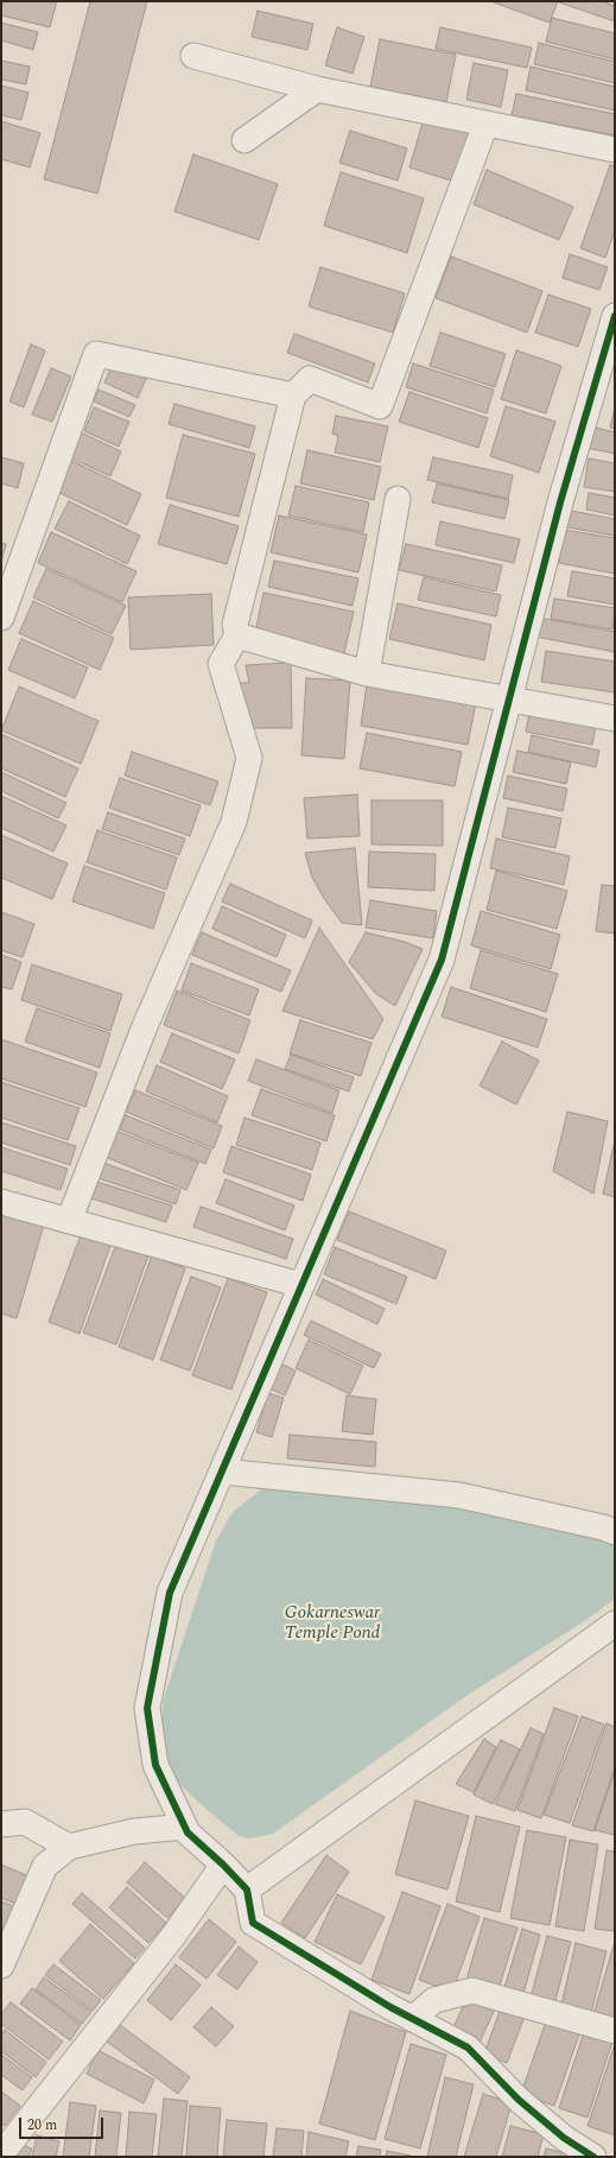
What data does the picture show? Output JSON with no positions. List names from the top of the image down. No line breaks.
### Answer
{"water":["Gokarneswar Temple Pond"],"scale_bar":"20 m"}
